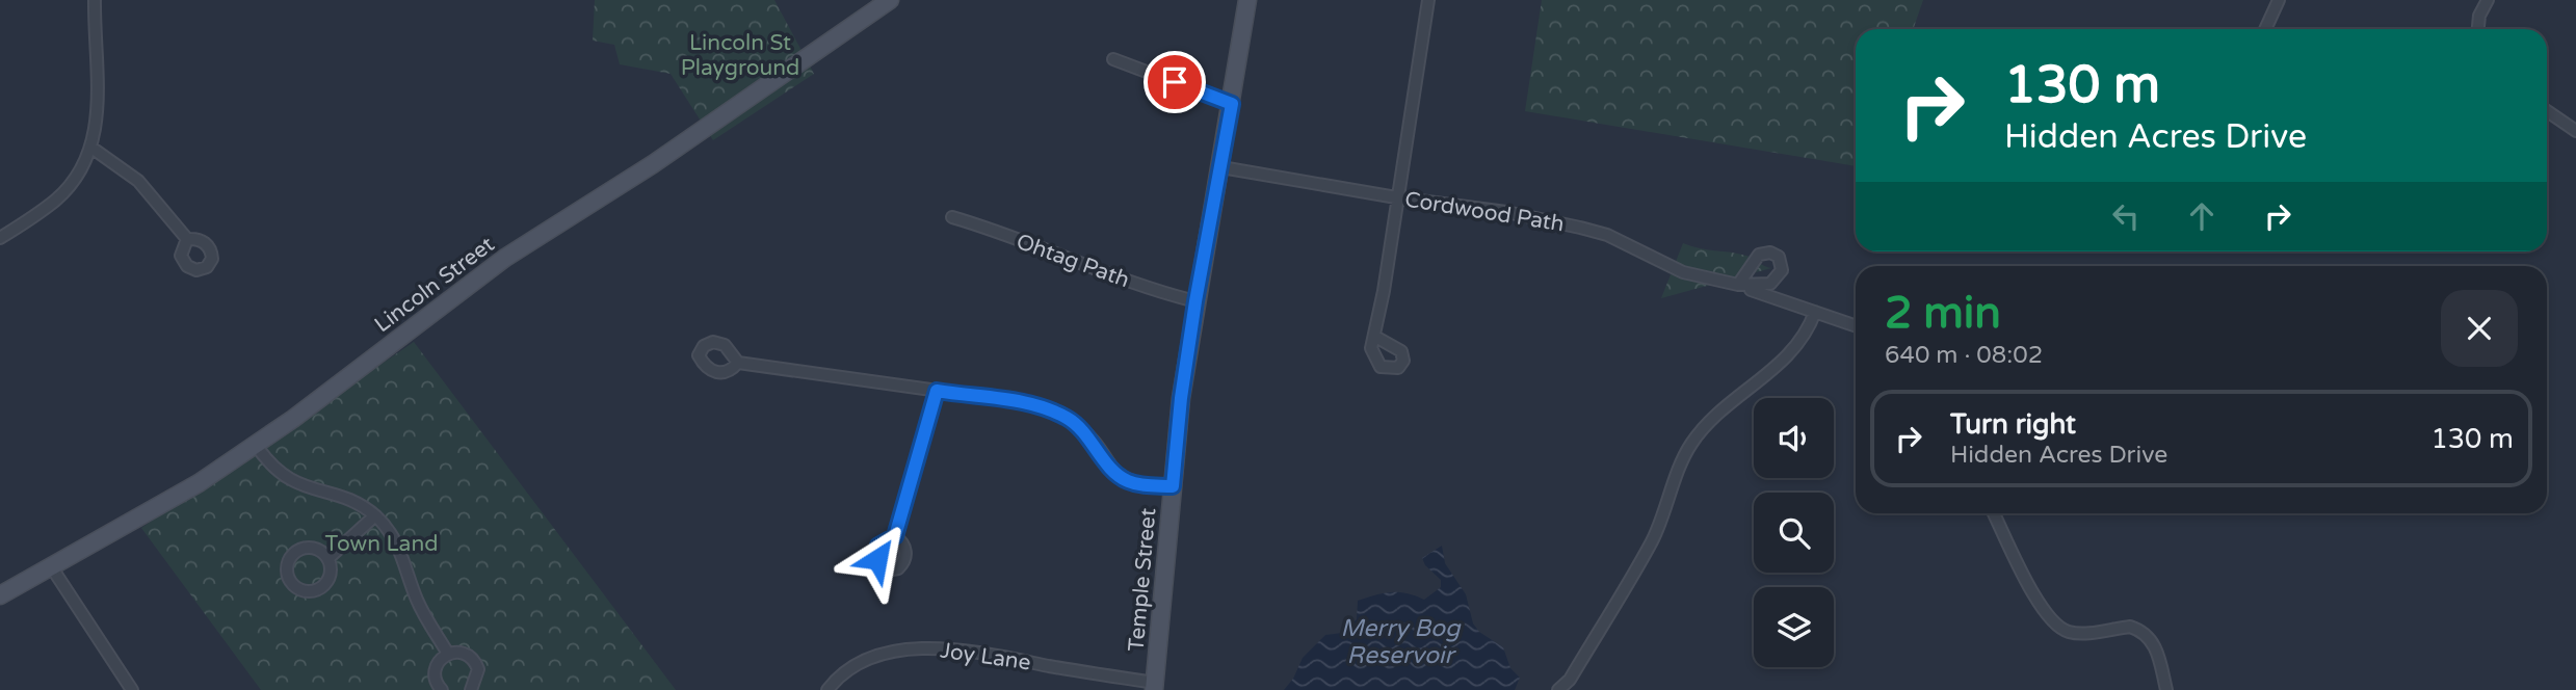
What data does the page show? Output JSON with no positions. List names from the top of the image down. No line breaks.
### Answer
{"streets":{"main road":["Lincoln Street","Temple Street"],"street":["Cordwood Path","Ohtag Path","Joy Lane"]},"crossings":[["Cordwood Path","Temple Street"],["Ohtag Path","Temple Street"],["Temple Street","Joy Lane"]],"water":["Merry Bog Reservoir"],"parks":["Lincoln St Playground","Town Land"],"page":{"turn":["130 m","Hidden Acres Drive"],"heading":["2 min","640 m · 08:02"],"list":[{"name":"Turn right","note":"Hidden Acres Drive","value":"130 m"}]}}
